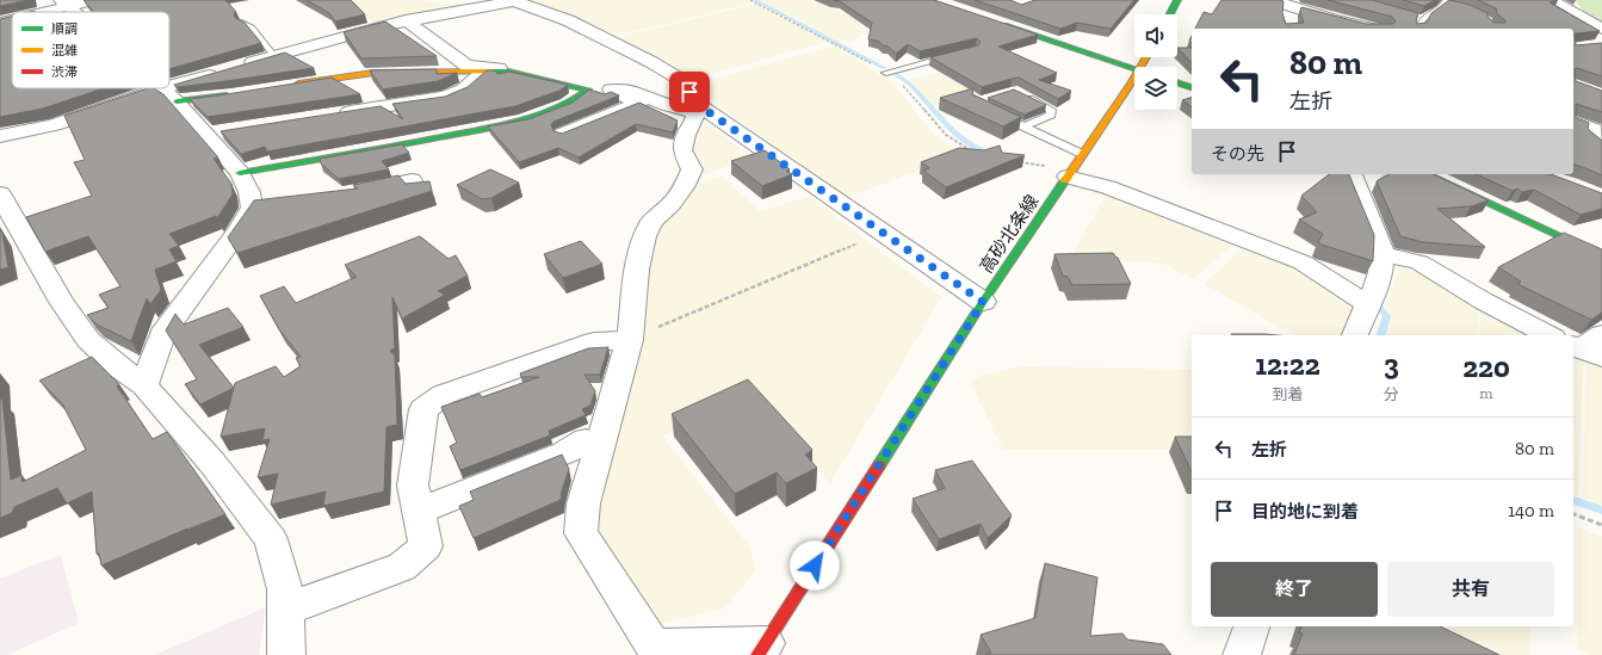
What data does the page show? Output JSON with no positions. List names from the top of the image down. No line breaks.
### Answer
{"streets":{"main road":["高砂北条線"]},"legend":["順調","混雑","渋滞"],"page":{"turn":["80 m","左折"],"then":"その先","eta":["12:22","到着","3","分","220","m"],"list":[{"name":"左折","value":"80 m"},{"name":"目的地に到着","value":"140 m"}],"buttons":["終了","共有"]}}
